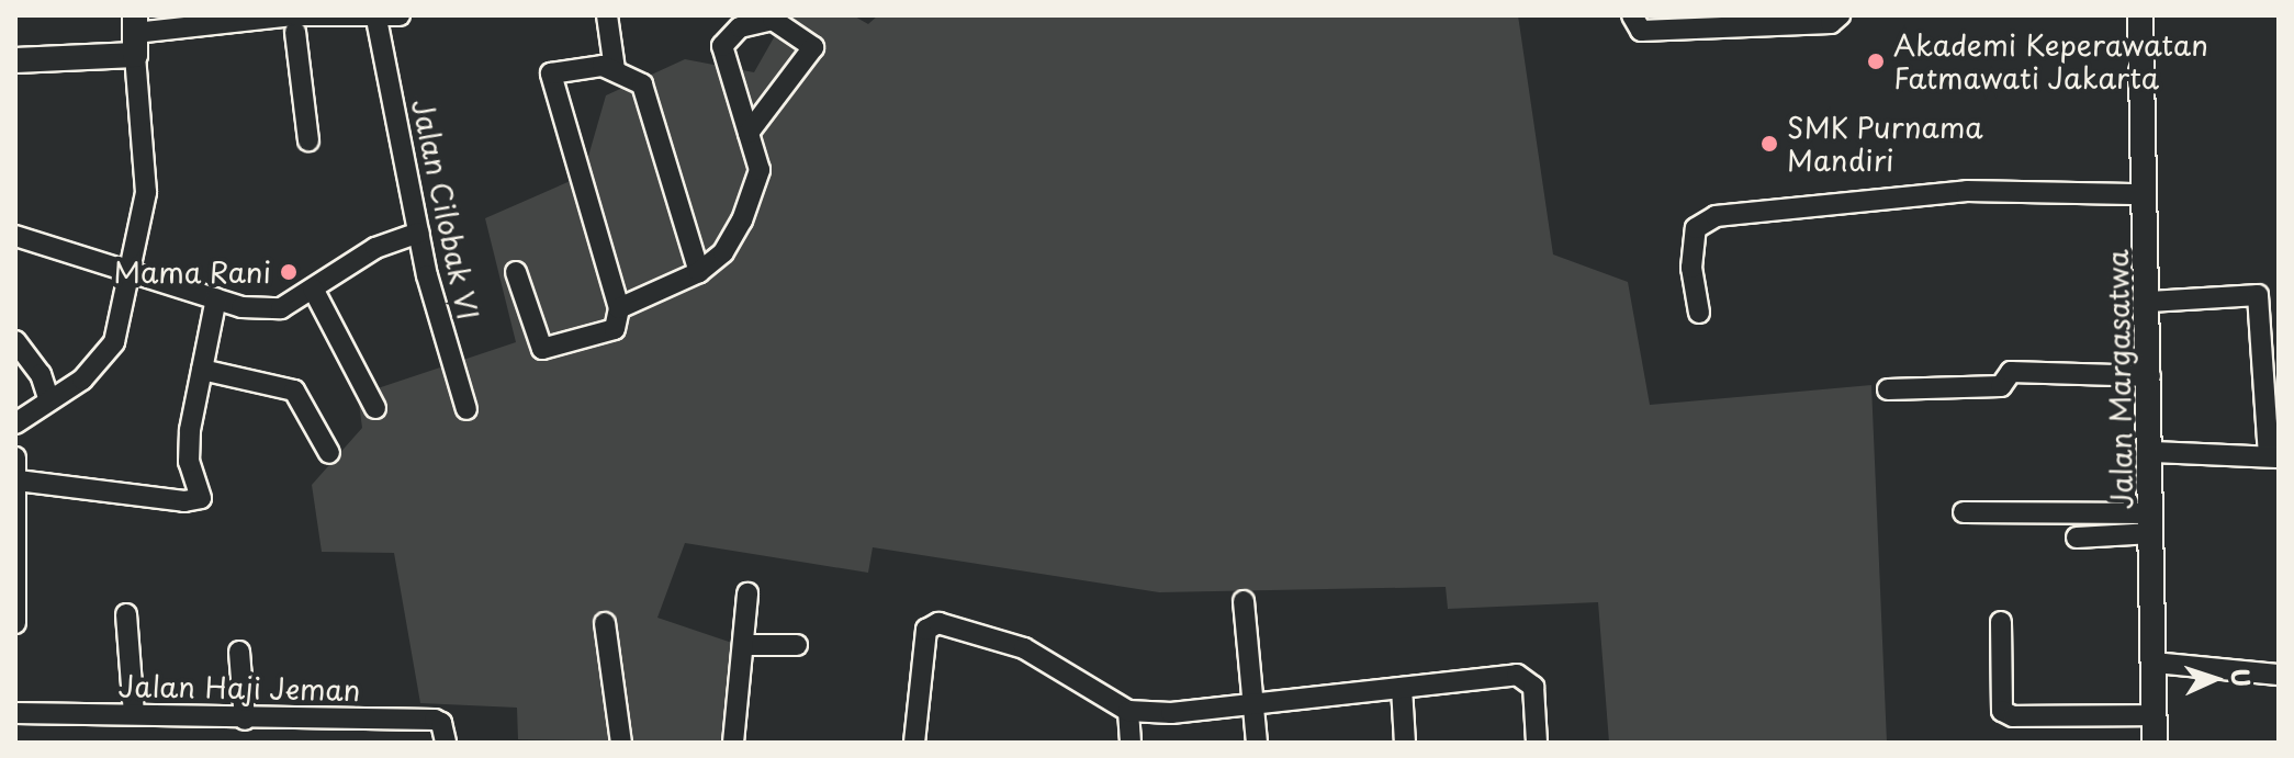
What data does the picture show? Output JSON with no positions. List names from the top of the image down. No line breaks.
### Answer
{"streets":{"street":["Jalan Cilobak VI","Jalan Margasatwa","Jalan Haji Jeman"]},"places":["Akademi Keperawatan Fatmawati Jakarta","SMK Purnama Mandiri","Mama Rani"],"north":"right"}
